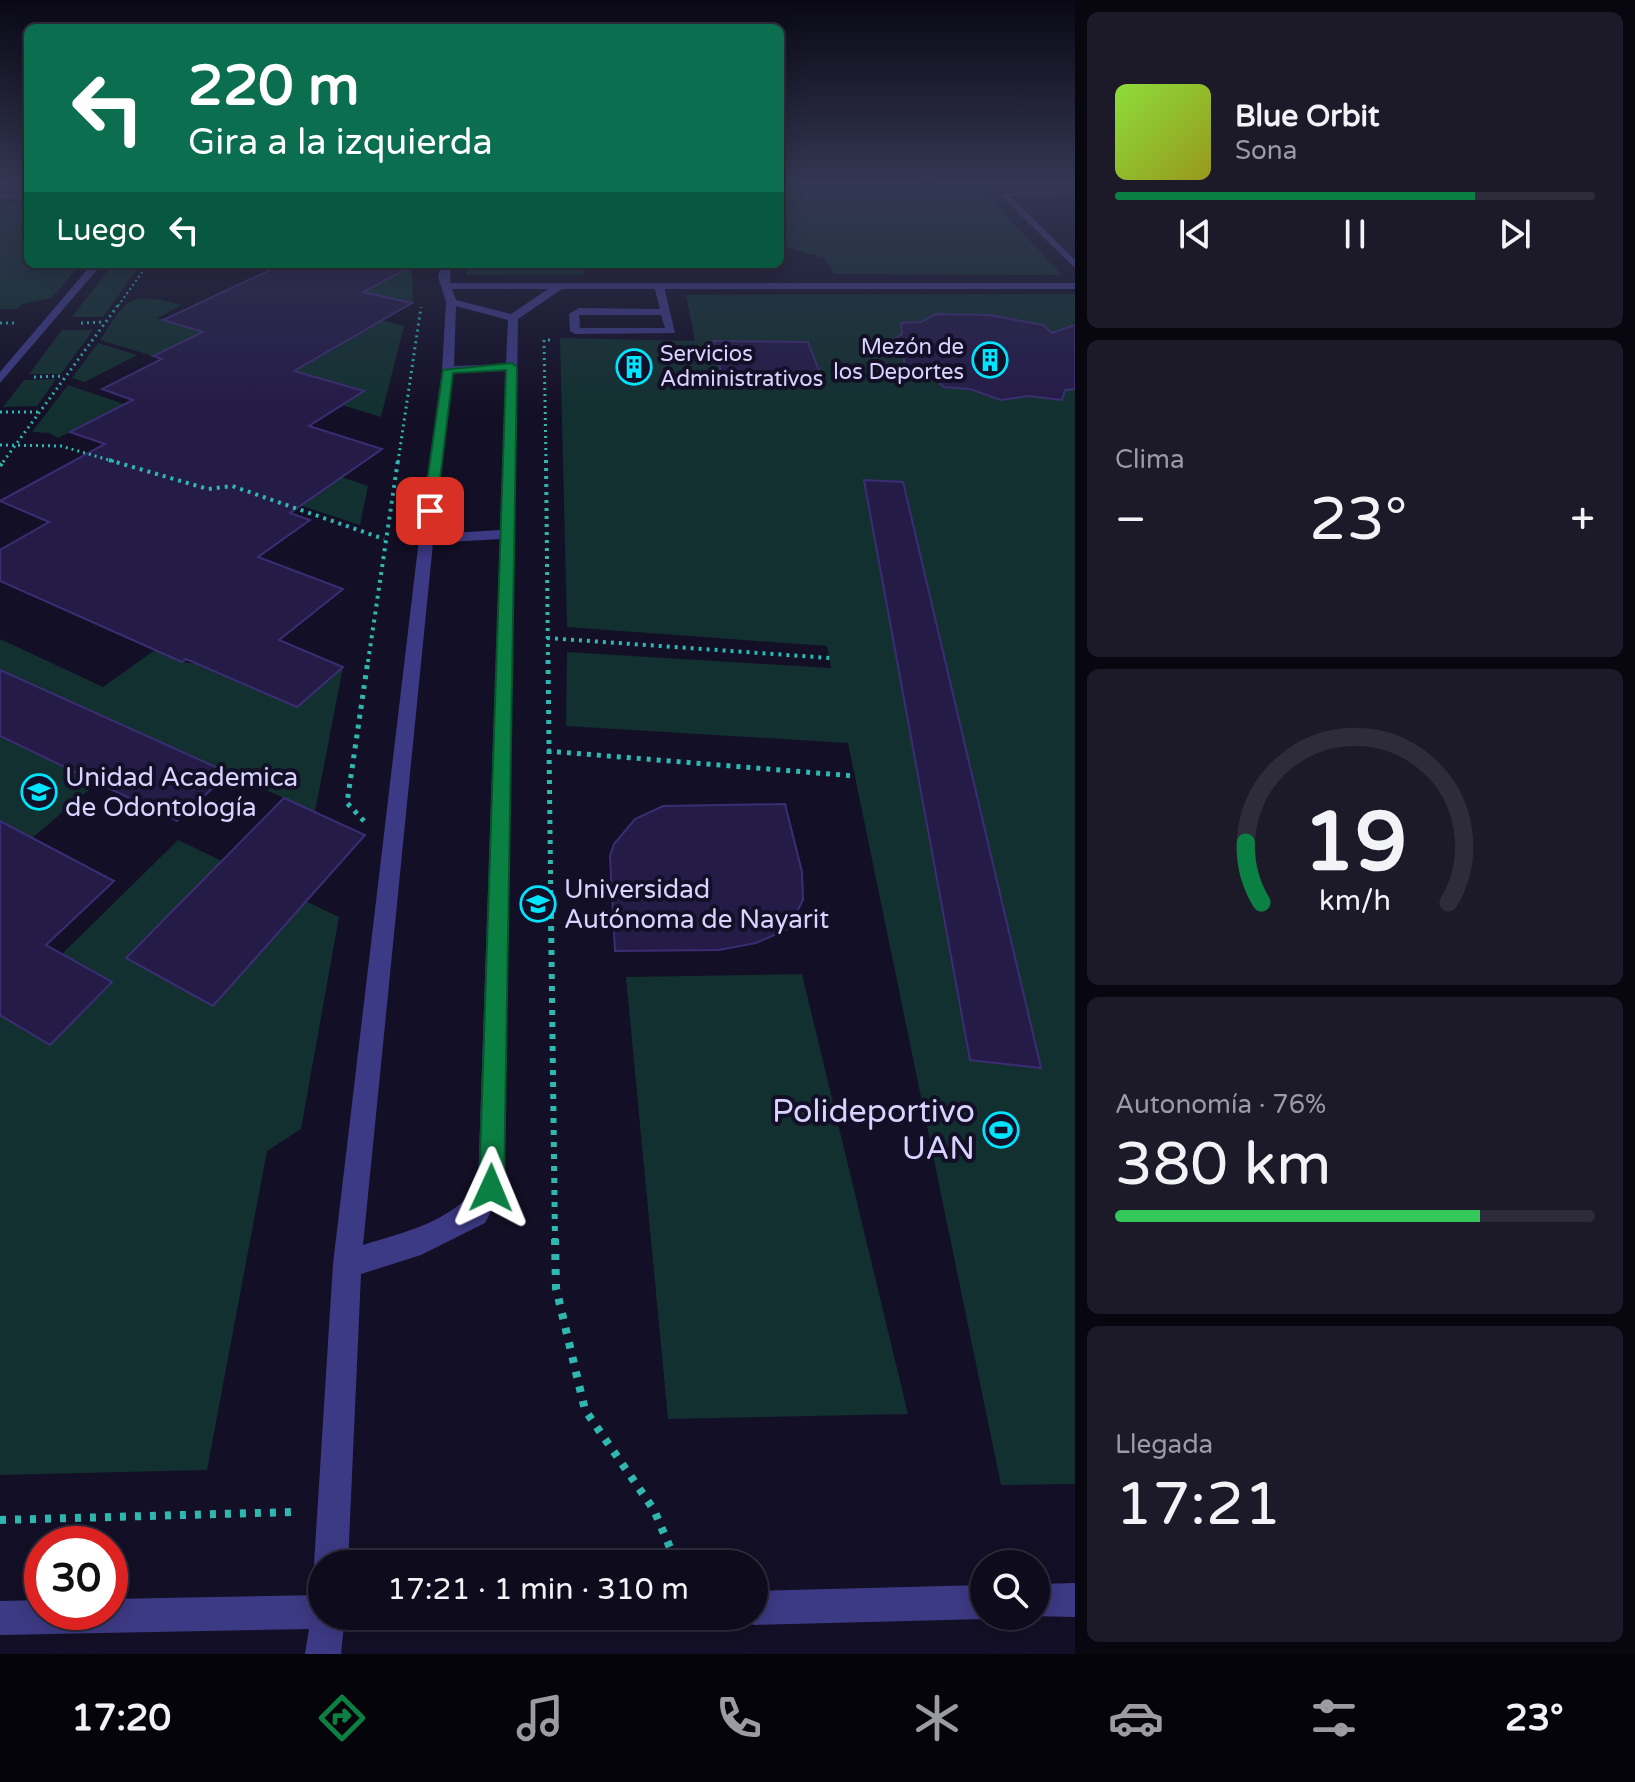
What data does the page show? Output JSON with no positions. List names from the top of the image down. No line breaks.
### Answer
{"places":{"building":["Mezón de los Deportes","Servicios Administrativos"],"school or university":["Unidad Academica de Odontología","Universidad Autónoma de Nayarit"],"sports":["Polideportivo UAN"]},"page":{"turn":["220 m","Gira a la izquierda"],"song":["Blue Orbit","Sona"],"then":"Luego","tile":["Clima",["Autonomía · 76%","380 km"],["Llegada","17:21"]],"heat":["−","23°","+"],"limit":"30","trip":"17:21 · 1 min · 310 m","tabs":["17:20","23°"],"gauge":["19","km/h"]}}
